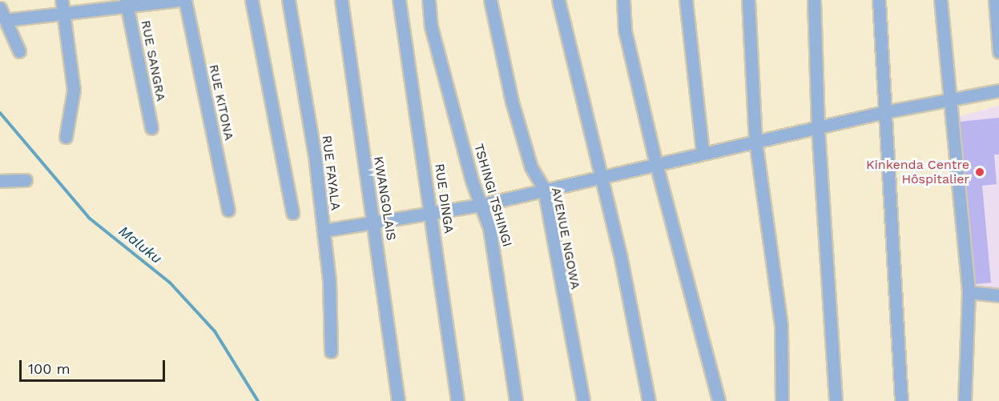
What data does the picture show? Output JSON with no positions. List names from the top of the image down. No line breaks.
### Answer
{"streets":{"street":["RUE SANGRA","RUE KITONA","RUE FAYALA","TSHINGI TSHINGI","KWANGOLAIS","RUE DINGA","AVENUE NGOWA"]},"water":["Maluku"],"places":["Kinkenda Centre Hôspitalier"],"scale_bar":"100 m"}
